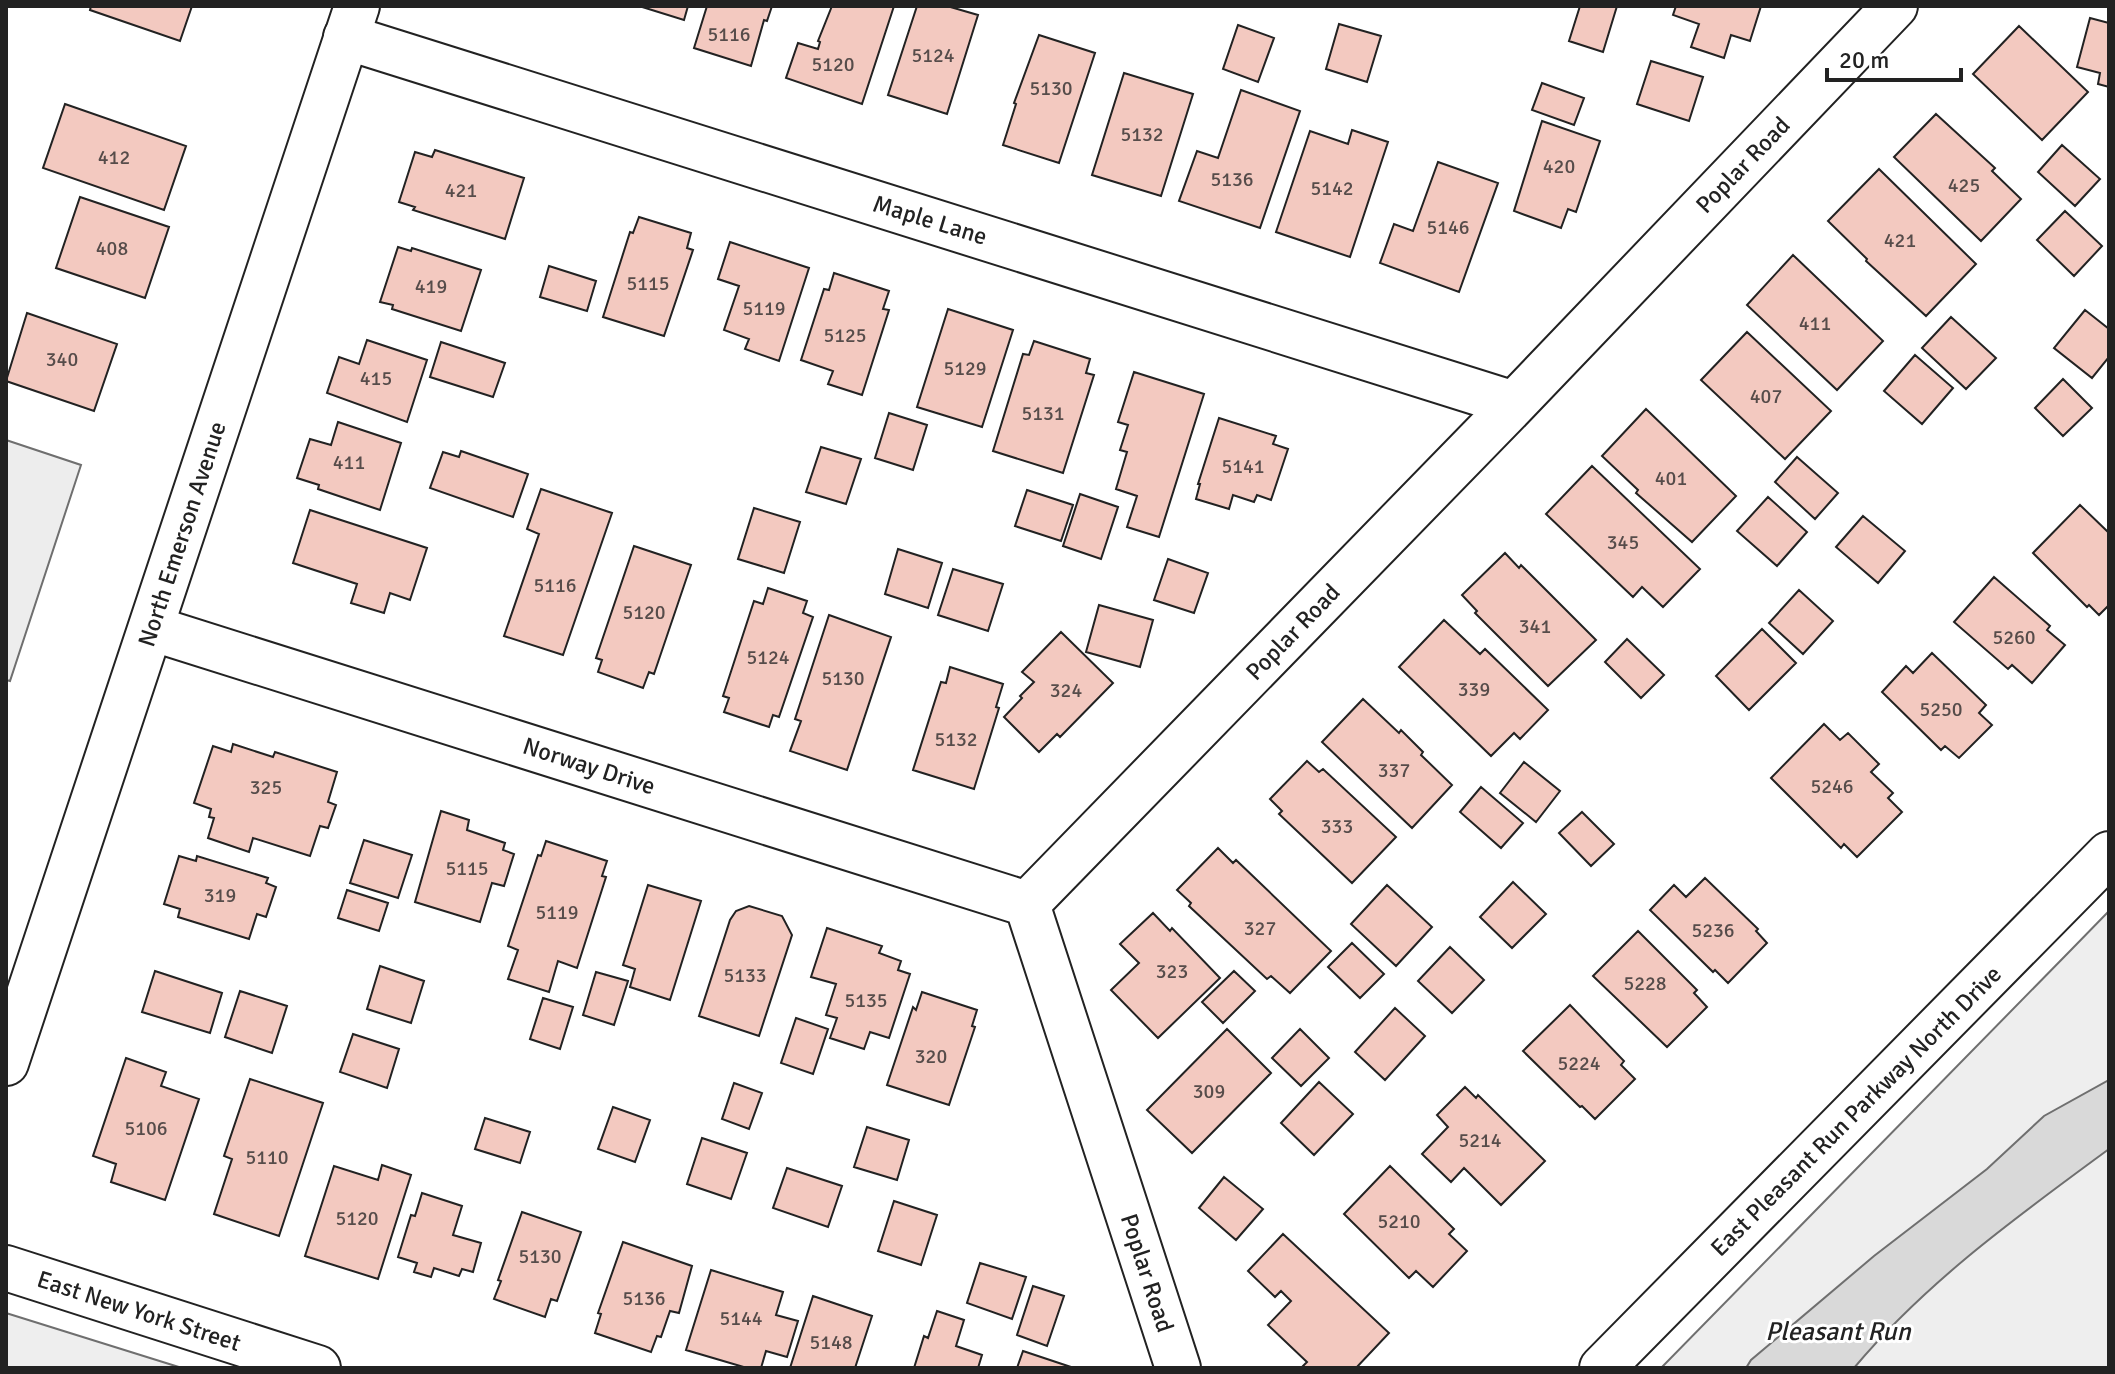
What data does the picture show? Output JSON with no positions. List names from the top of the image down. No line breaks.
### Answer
{"streets":{"street":["Poplar Road","Maple Lane","North Emerson Avenue","Norway Drive","East Pleasant Run Parkway North Drive","East New York Street"]},"crossings":[["Poplar Road","Maple Lane"],["Poplar Road","Norway Drive"],["Maple Lane","North Emerson Avenue"],["North Emerson Avenue","Norway Drive"]],"water":["Pleasant Run"],"house_numbers":["5116","5124","5120","5130","5132","412","420","5136","425","5142","421","5146","421","408","5115","419","5119","411","5125","340","5129","415","407","5131","411","5141","401","345","5116","5120","341","5260","5124","5130","339","324","5250","5132","337","5246","325","333","5115","319","5119","327","5236","323","5133","5228","5135","320","5224","309","5106","5214","5110","5120","5210","5130","5136","5144","5148"],"scale_bar":"20 m"}
